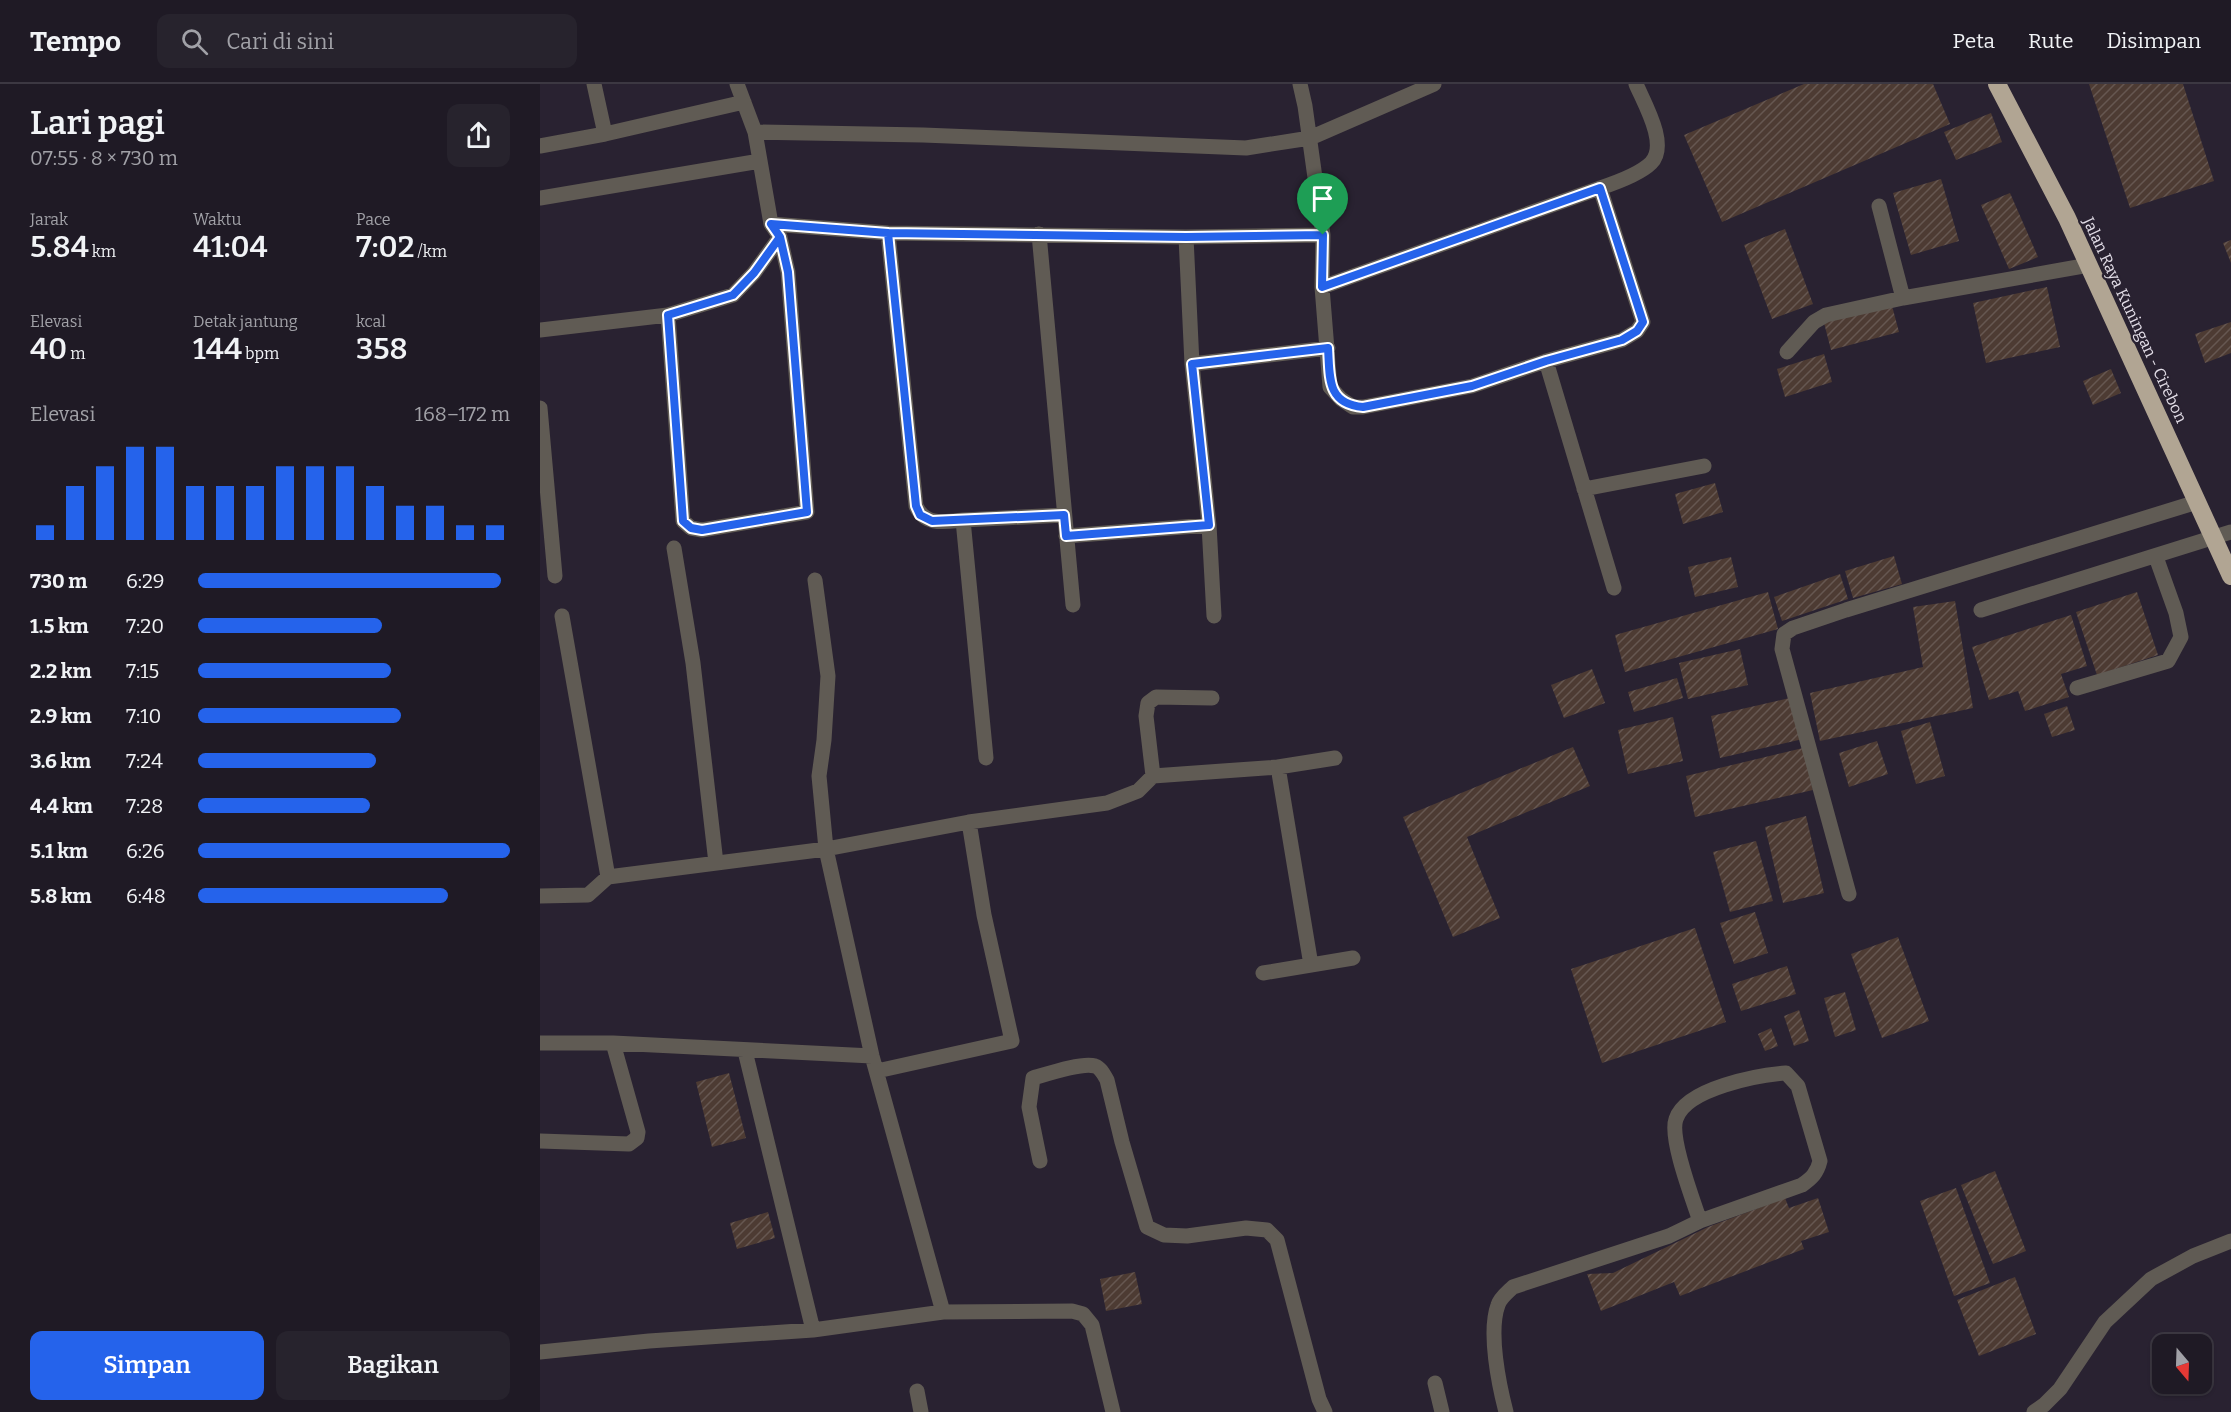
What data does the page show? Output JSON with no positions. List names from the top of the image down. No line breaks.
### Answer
{"streets":{"highway":["Jalan Raya Kuningan - Cirebon"]},"north":"bottom","page":{"header":"Tempo","search":"Cari di sini","nav":["Peta","Rute","Disimpan"],"heading":["Lari pagi","07:55 · 8 × 730 m"],"stats":[["Jarak","5.84 km"],["Waktu","41:04"],["Pace","7:02 /km"],["Elevasi","40 m"],["Detak jantung","144 bpm"],["kcal","358"]],"chart":["Elevasi","168–172 m"],"list":[{"name":"730 m","note":"6:29"},{"name":"1.5 km","note":"7:20"},{"name":"2.2 km","note":"7:15"},{"name":"2.9 km","note":"7:10"},{"name":"3.6 km","note":"7:24"},{"name":"4.4 km","note":"7:28"},{"name":"5.1 km","note":"6:26"},{"name":"5.8 km","note":"6:48"}],"buttons":["Simpan","Bagikan"]}}
